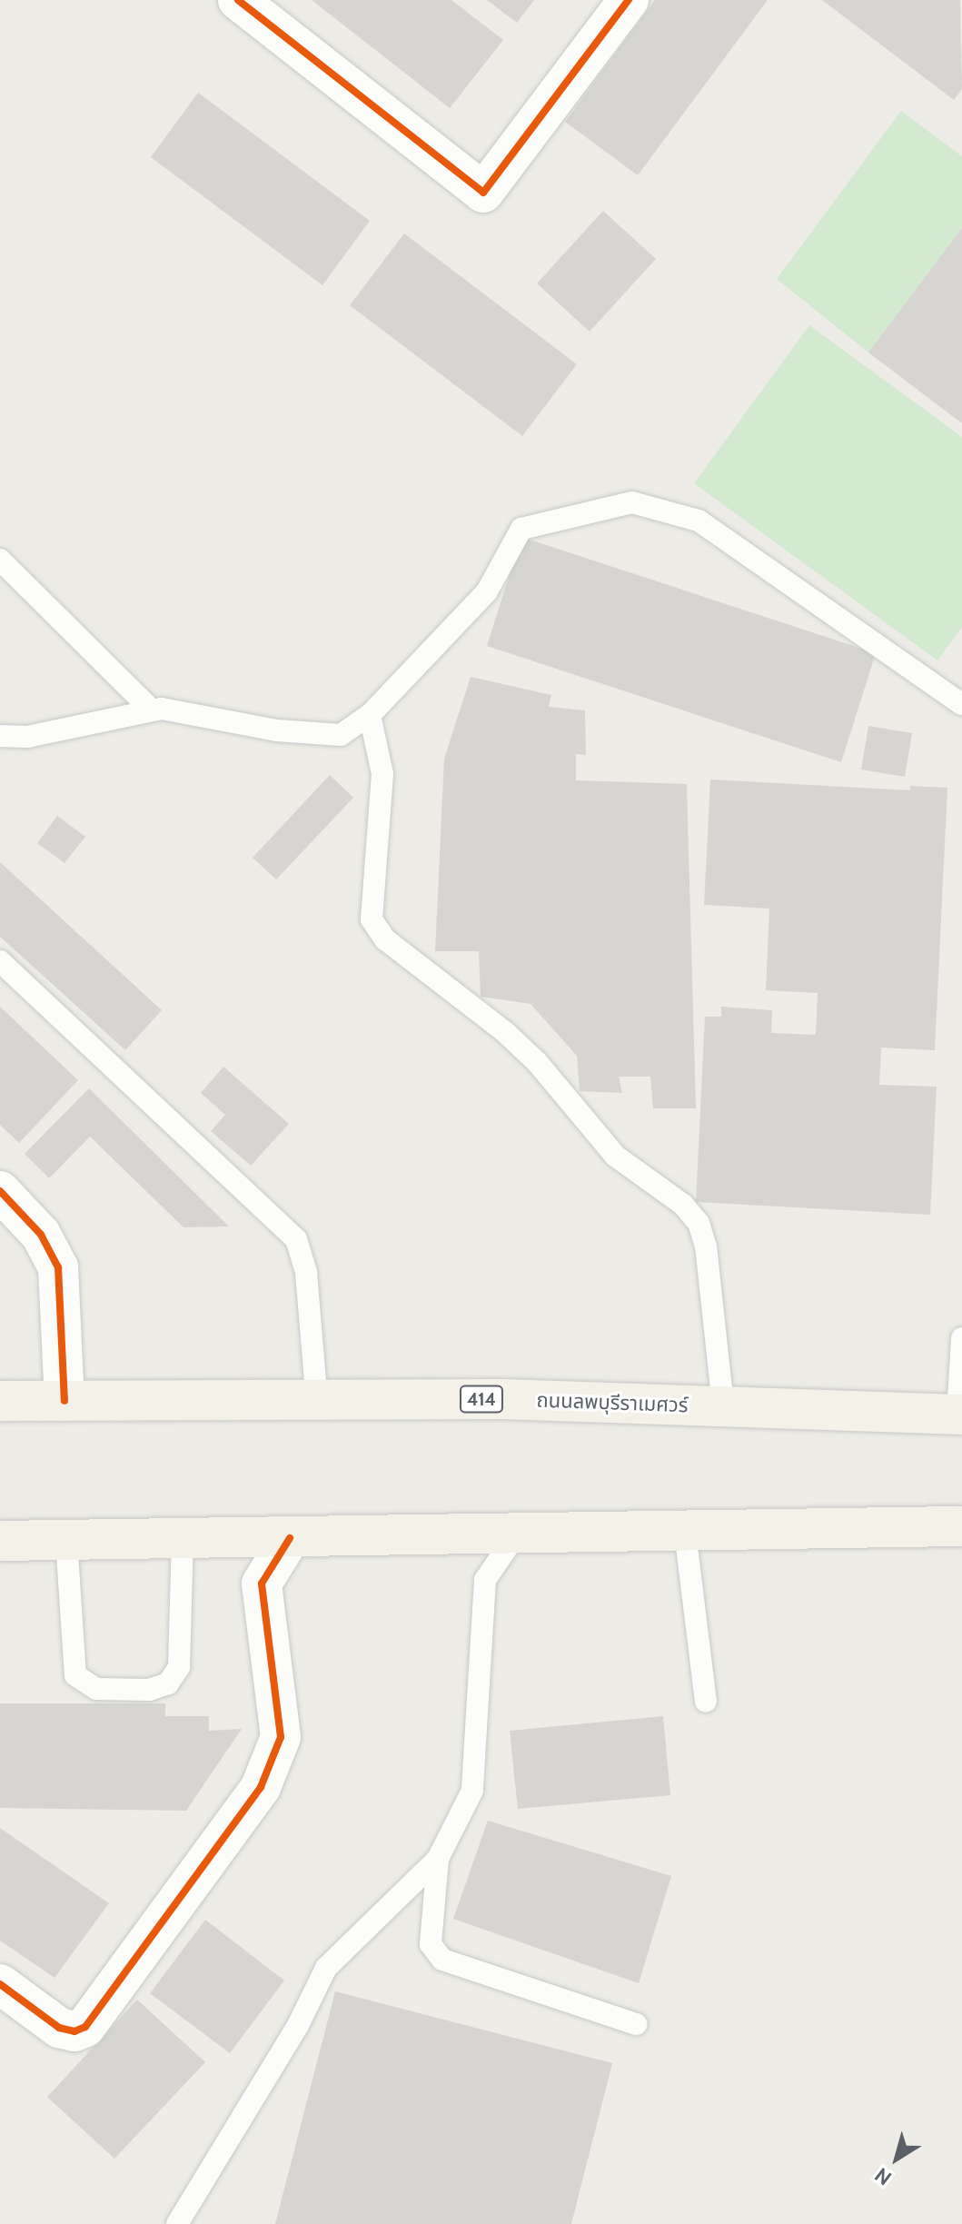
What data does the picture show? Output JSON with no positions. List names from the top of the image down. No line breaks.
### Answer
{"streets":{"main road":["414","ถนนลพบุรีราเมศวร์"]},"north":"bottom left"}
